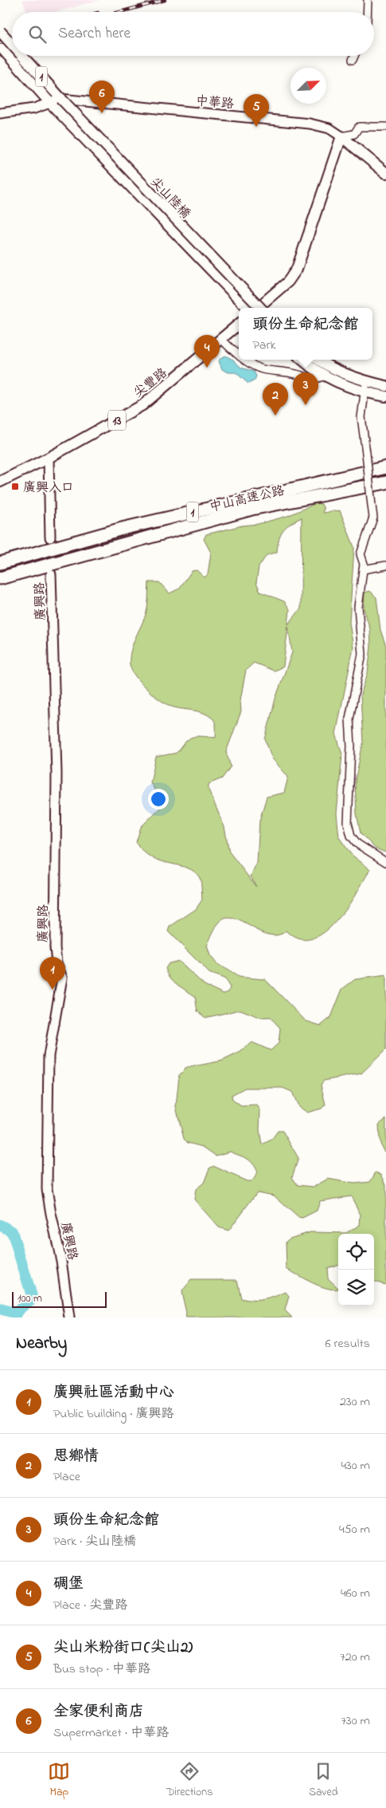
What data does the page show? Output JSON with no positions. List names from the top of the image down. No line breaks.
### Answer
{"streets":{"highway":["1","中山高速公路"],"main road":["中華路","尖山陸橋","尖豐路","13"],"street":["廣興路"]},"crossings":[["1","中華路"],["1","尖山陸橋"],["中華路","尖山陸橋"]],"places":{"transit":["廣興入口"]},"scale_bar":"100 m","north":"top right","page":{"search":"Search here","pins":["6","5","4","3","2","1"],"popup":["頭份生命紀念館","Park"],"scale":"100 m","heading":["Nearby","6 results"],"list":[{"mark":"1","name":"廣興社區活動中心","note":"Public building · 廣興路","value":"230 m"},{"mark":"2","name":"思鄉情","note":"Place","value":"430 m"},{"mark":"3","name":"頭份生命紀念館","note":"Park · 尖山陸橋","value":"450 m"},{"mark":"4","name":"碉堡","note":"Place · 尖豐路","value":"460 m"},{"mark":"5","name":"尖山米粉街口(尖山2)","note":"Bus stop · 中華路","value":"720 m"},{"mark":"6","name":"全家便利商店","note":"Supermarket · 中華路","value":"730 m"}],"nav":["Map","Directions","Saved"]}}
